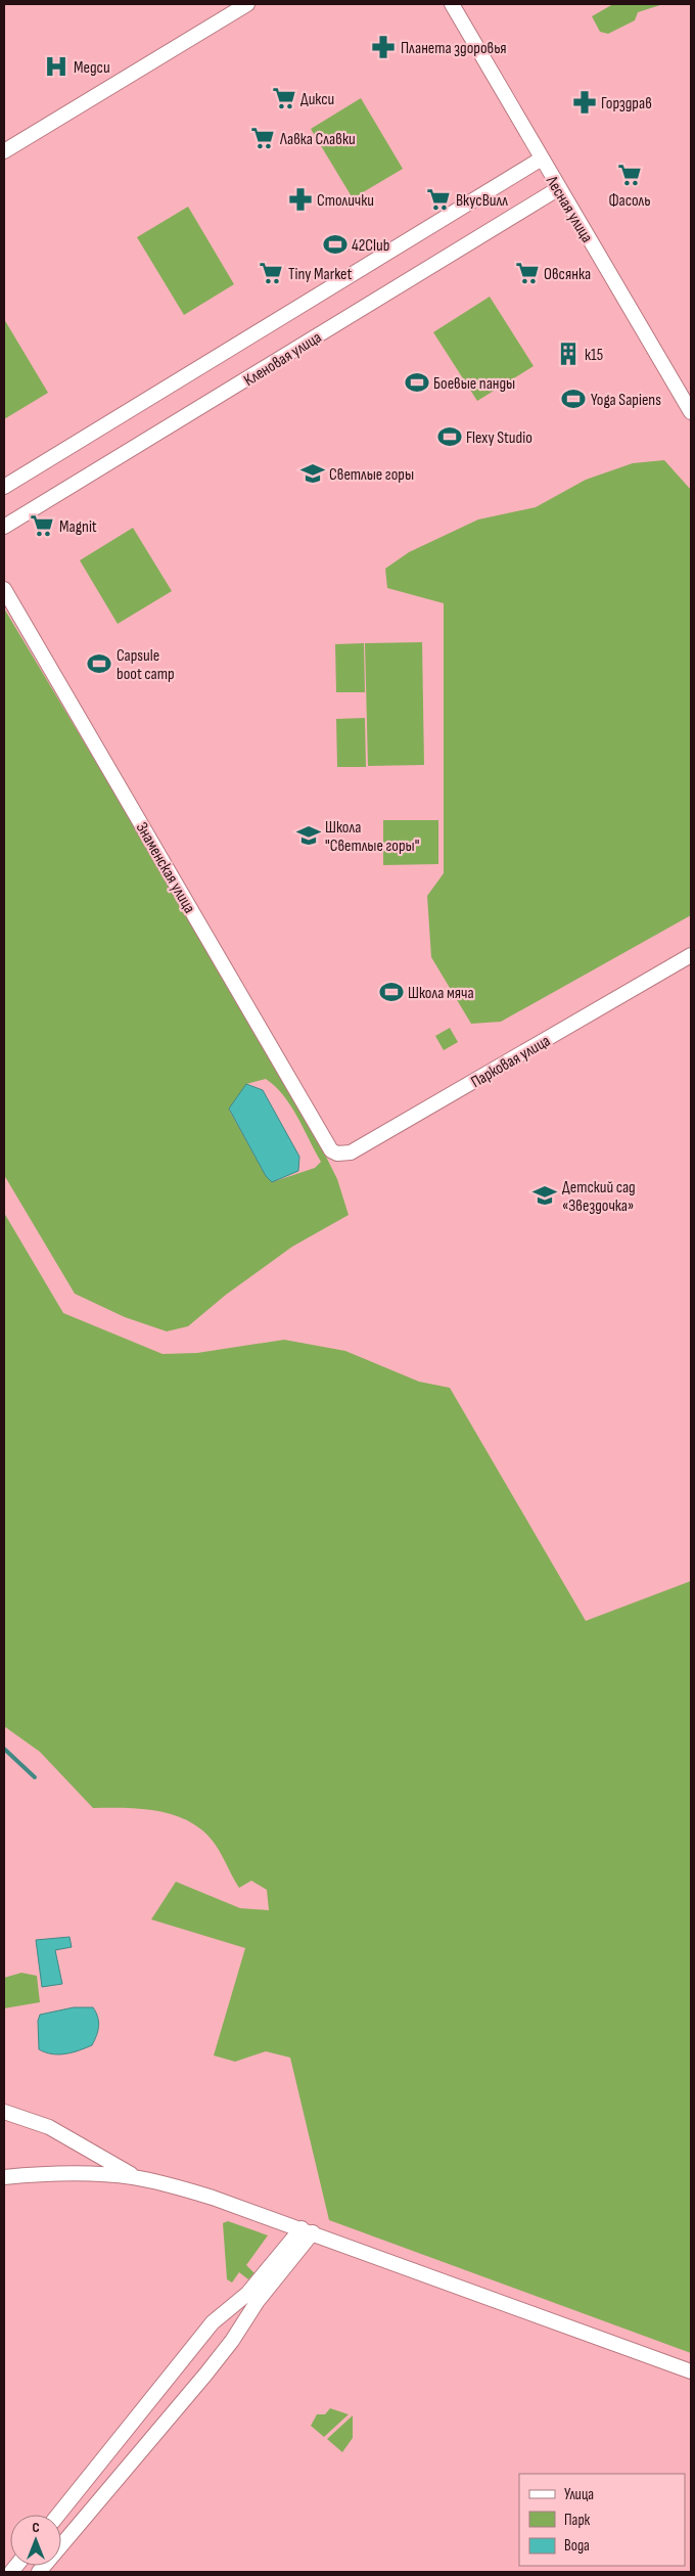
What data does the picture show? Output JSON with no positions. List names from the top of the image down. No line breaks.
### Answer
{"streets":{"street":["Лесная улица","Кленовая улица","Знаменская улица","Парковая улица"]},"crossings":[["Лесная улица","Кленовая улица"],["Знаменская улица","Парковая улица"]],"places":{"pharmacy":["Планета здоровья","Горздрав","Столички"],"hospital":["Медси"],"supermarket":["Дикси","Лавка Славки","Фасоль","ВкусВилл","Tiny Market","Овсянка","Magnit"],"sports":["42Club","Боевые панды","Yoga Sapiens","Flexy Studio","Capsule boot camp","Школа мяча"],"building":["к15"],"school or university":["Светлые горы","Школа \"Светлые горы\"","Детский сад «Звездочка»"]},"legend":["Улица","Парк","Вода"],"north":"top"}
